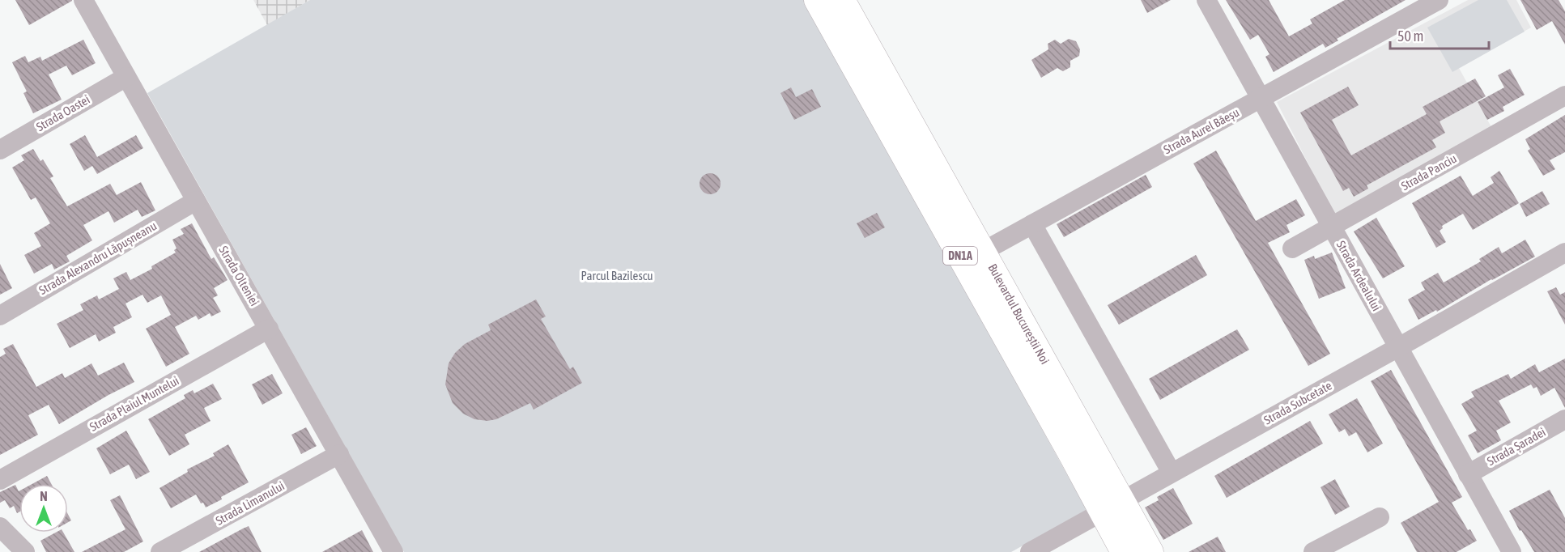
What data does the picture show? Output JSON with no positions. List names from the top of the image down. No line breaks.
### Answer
{"streets":{"main road":["DN1A","Bulevardul Bucureștii Noi"],"street":["Strada Oastei","Strada Aurel Băeșu","Strada Panciu","Strada Alexandru Lăpușneanu","Strada Olteniei","Strada Ardealului","Strada Subcetate","Strada Plaiul Muntelui","Strada Șaradei","Strada Limanului"]},"crossings":[["Strada Oastei","Strada Olteniei"],["Strada Aurel Băeșu","Strada Ardealului"],["Strada Aurel Băeșu","Bulevardul Bucureștii Noi"],["Strada Panciu","Strada Ardealului"],["Strada Alexandru Lăpușneanu","Strada Olteniei"],["Strada Olteniei","Strada Plaiul Muntelui"],["Strada Olteniei","Strada Limanului"],["Strada Ardealului","Strada Subcetate"],["Strada Ardealului","Strada Șaradei"],["Bulevardul Bucureștii Noi","Strada Subcetate"]],"parks":["Parcul Bazilescu"],"scale_bar":"50 m","north":"top"}
